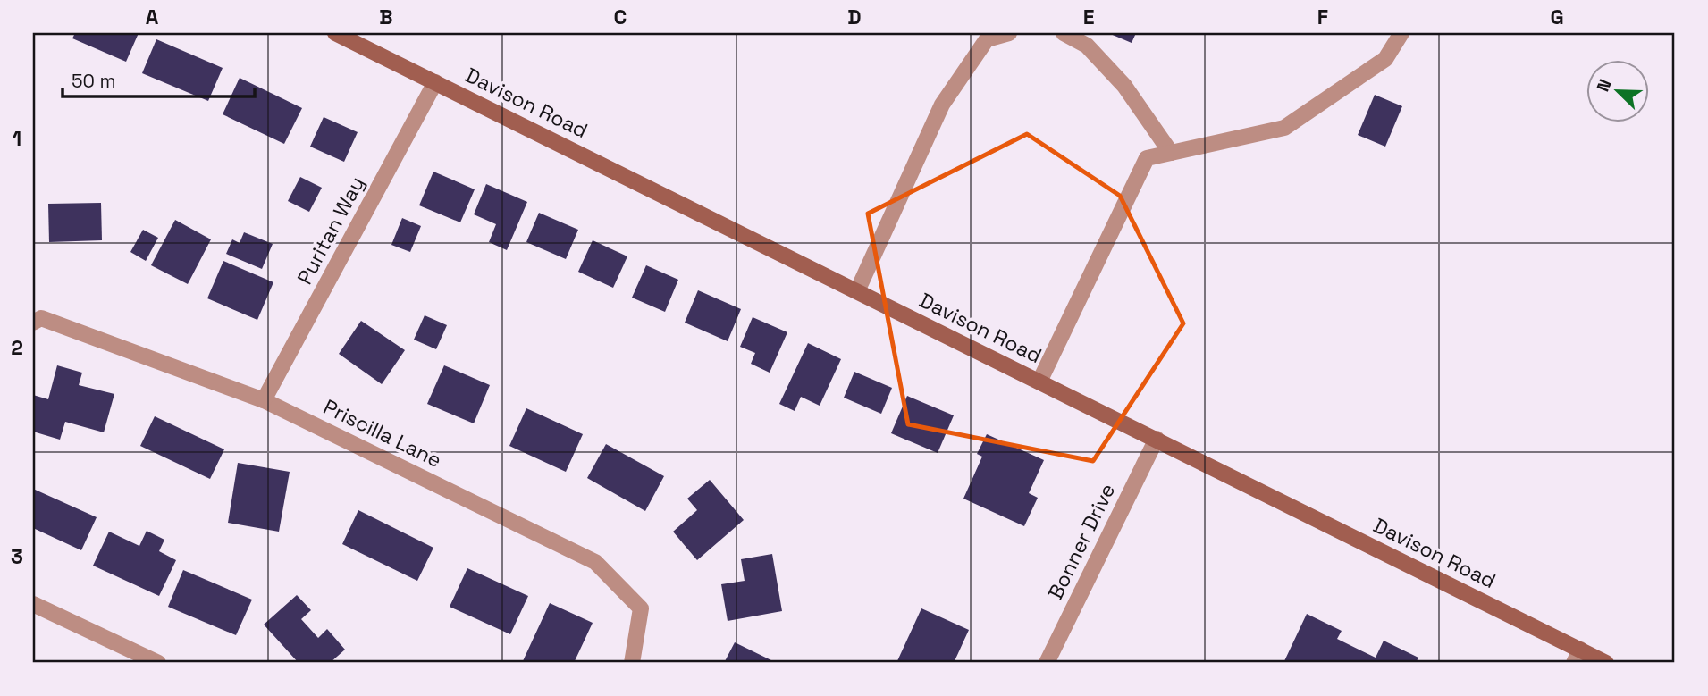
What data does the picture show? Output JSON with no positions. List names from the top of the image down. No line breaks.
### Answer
{"streets":{"street":["Davison Road","Puritan Way","Priscilla Lane","Bonner Drive"]},"crossings":[["Davison Road","Puritan Way"],["Davison Road","Bonner Drive"],["Puritan Way","Priscilla Lane"]],"scale_bar":"50 m","north":"top left","grid":{"columns":["A","B","C","D","E","F","G"],"rows":["1","2","3"]}}
